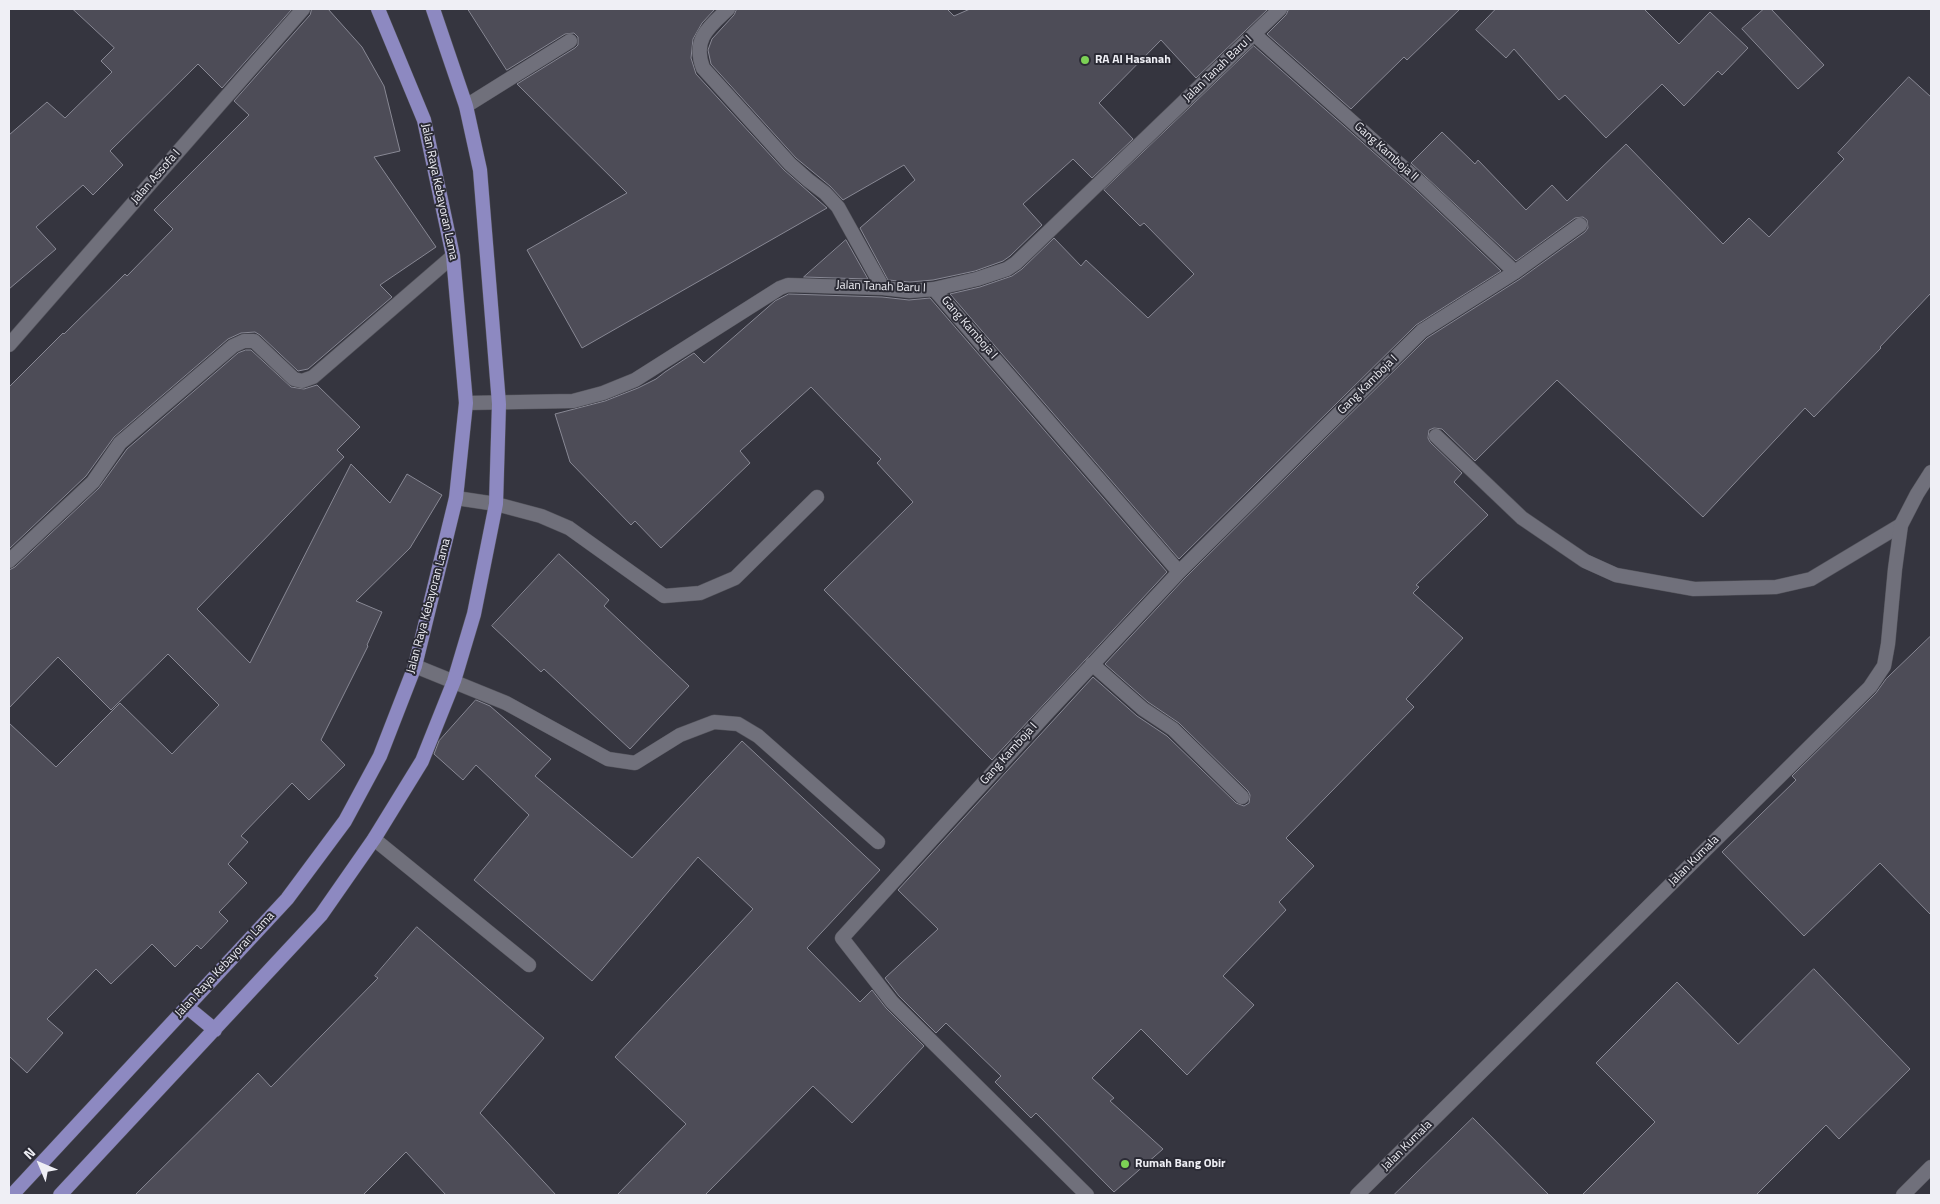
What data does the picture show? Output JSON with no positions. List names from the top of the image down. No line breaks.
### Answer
{"streets":{"main road":["Jalan Raya Kebayoran Lama"],"street":["Jalan Tanah Baru I","Gang Kamboja II","Jalan Assofa I","Gang Kamboja I","Jalan Kumala"]},"crossings":[["Jalan Tanah Baru I","Gang Kamboja II"],["Jalan Tanah Baru I","Jalan Raya Kebayoran Lama"],["Jalan Tanah Baru I","Gang Kamboja I"],["Gang Kamboja II","Gang Kamboja I"]],"places":["RA Al Hasanah","Rumah Bang Obir"],"north":"top left"}
